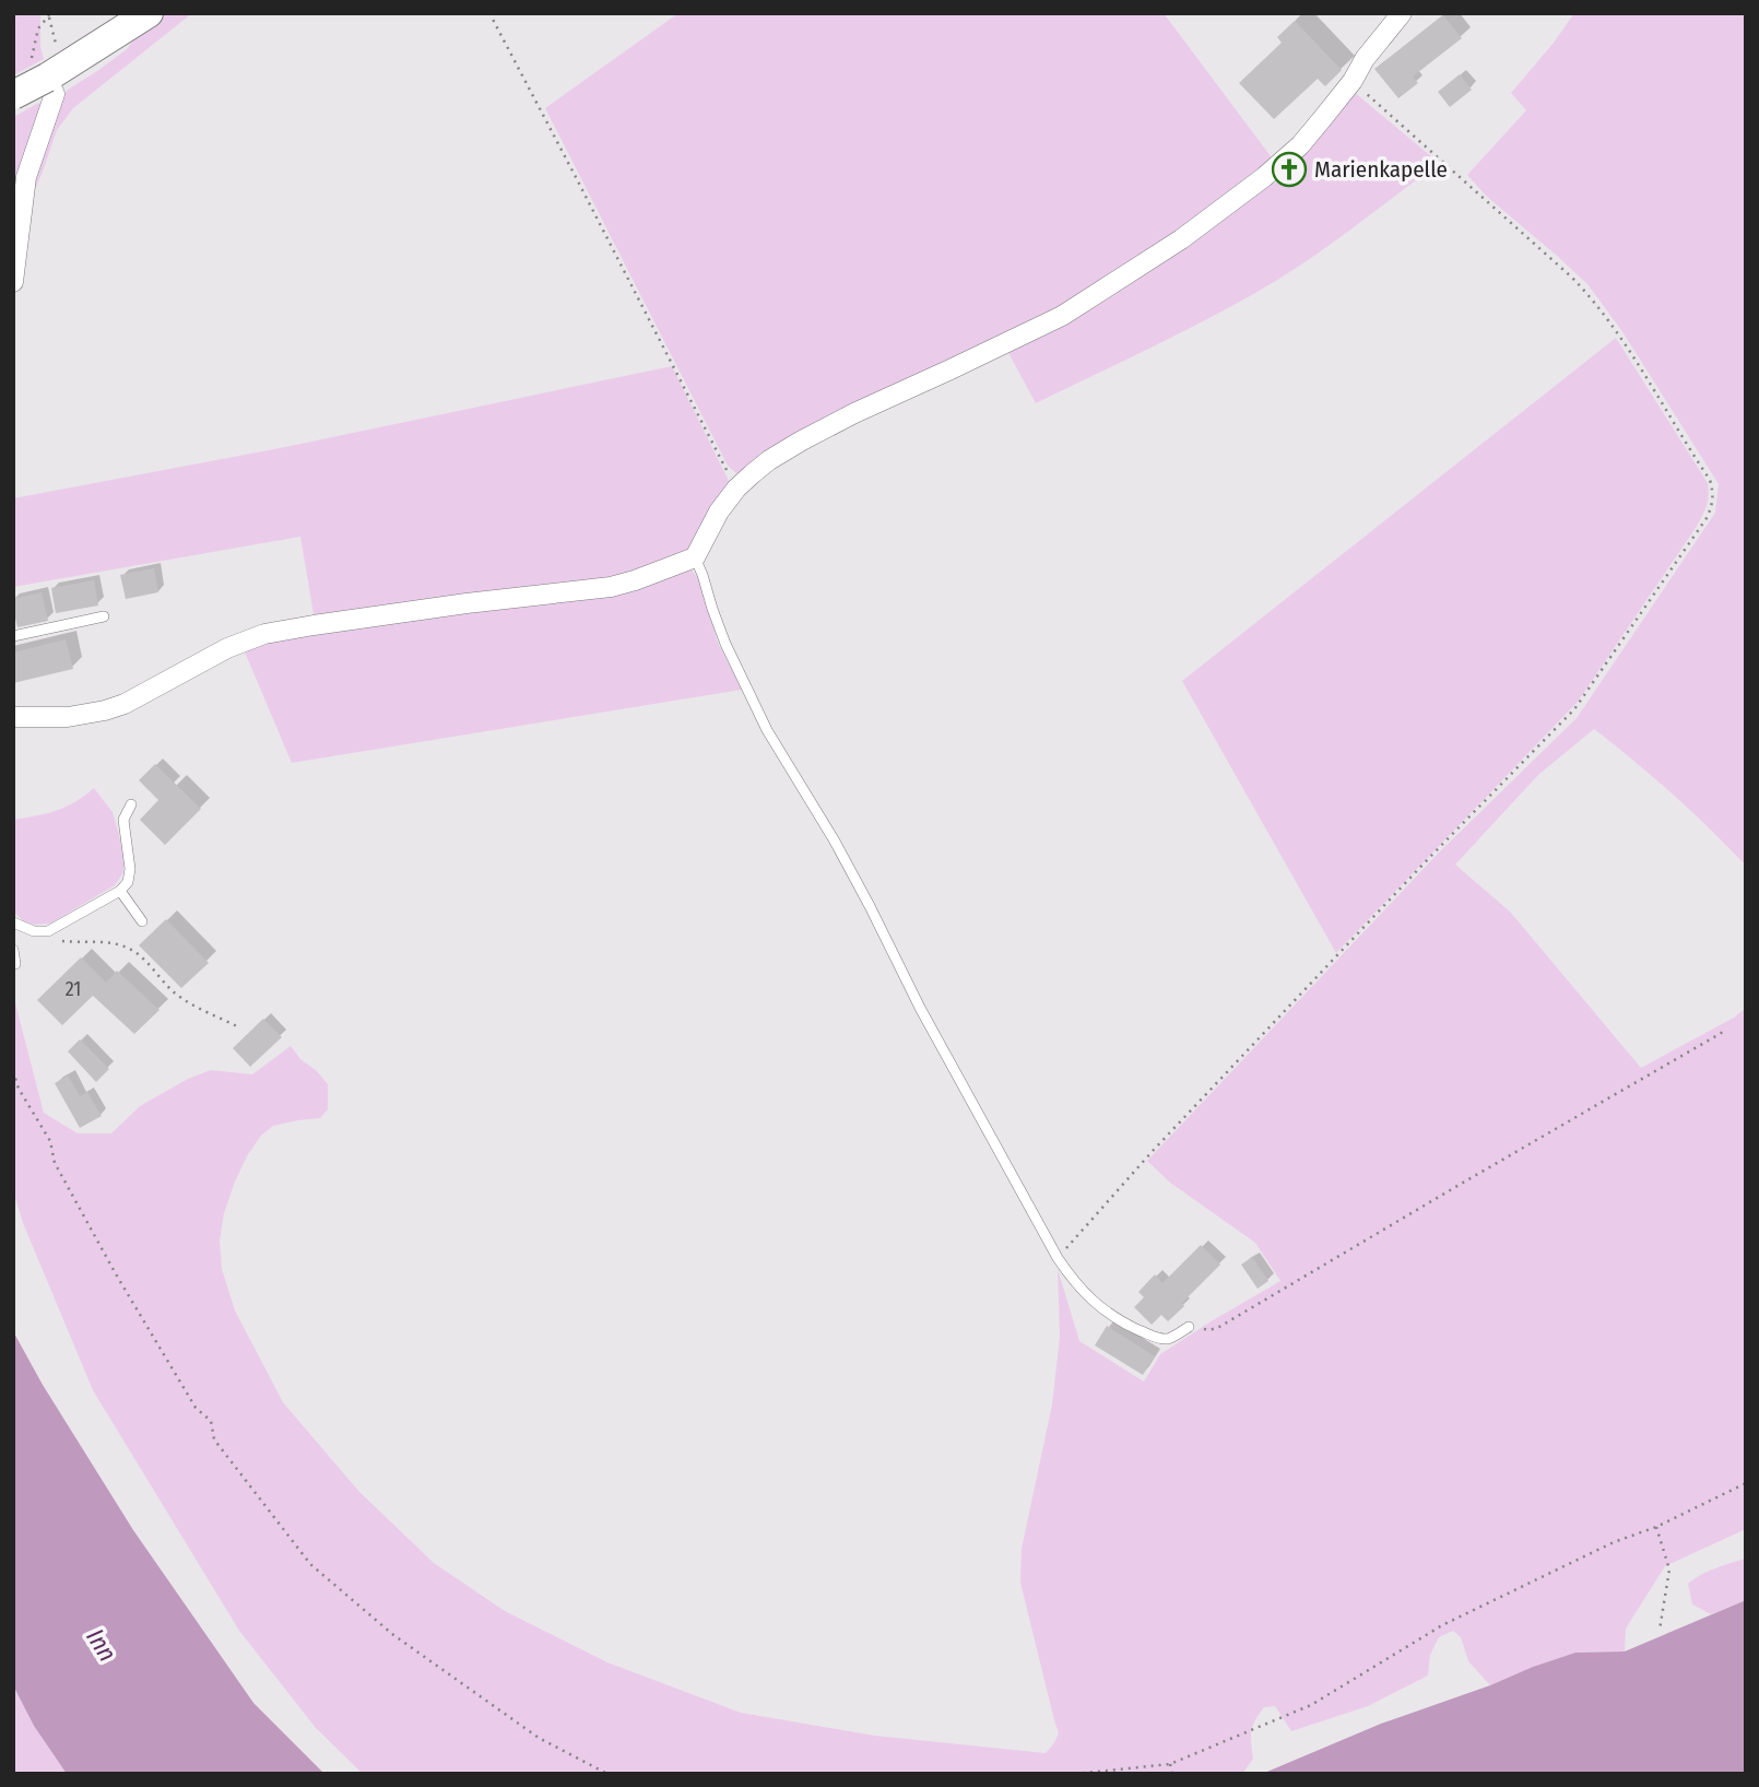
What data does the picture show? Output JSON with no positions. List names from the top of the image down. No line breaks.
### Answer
{"water":["Inn"],"places":{"church":["Marienkapelle"]},"house_numbers":["21"]}
